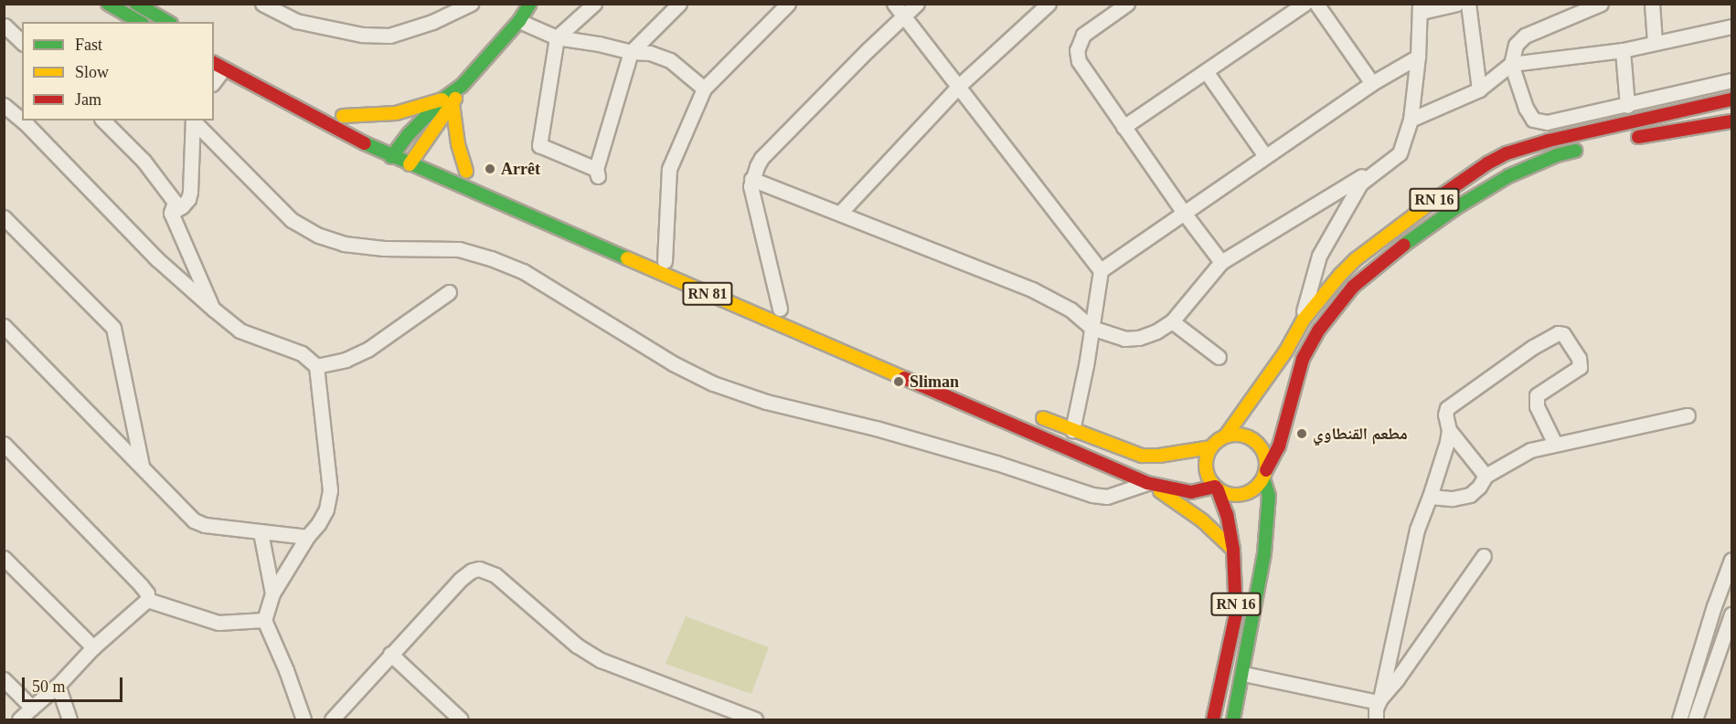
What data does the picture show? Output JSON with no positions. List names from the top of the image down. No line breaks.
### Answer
{"streets":{"main road":["RN 16","RN 81"]},"crossings":[["RN 16","RN 81"]],"places":["Arrêt","Sliman","مطعم القنطاوي"],"legend":["Fast","Slow","Jam"],"scale_bar":"50 m"}
